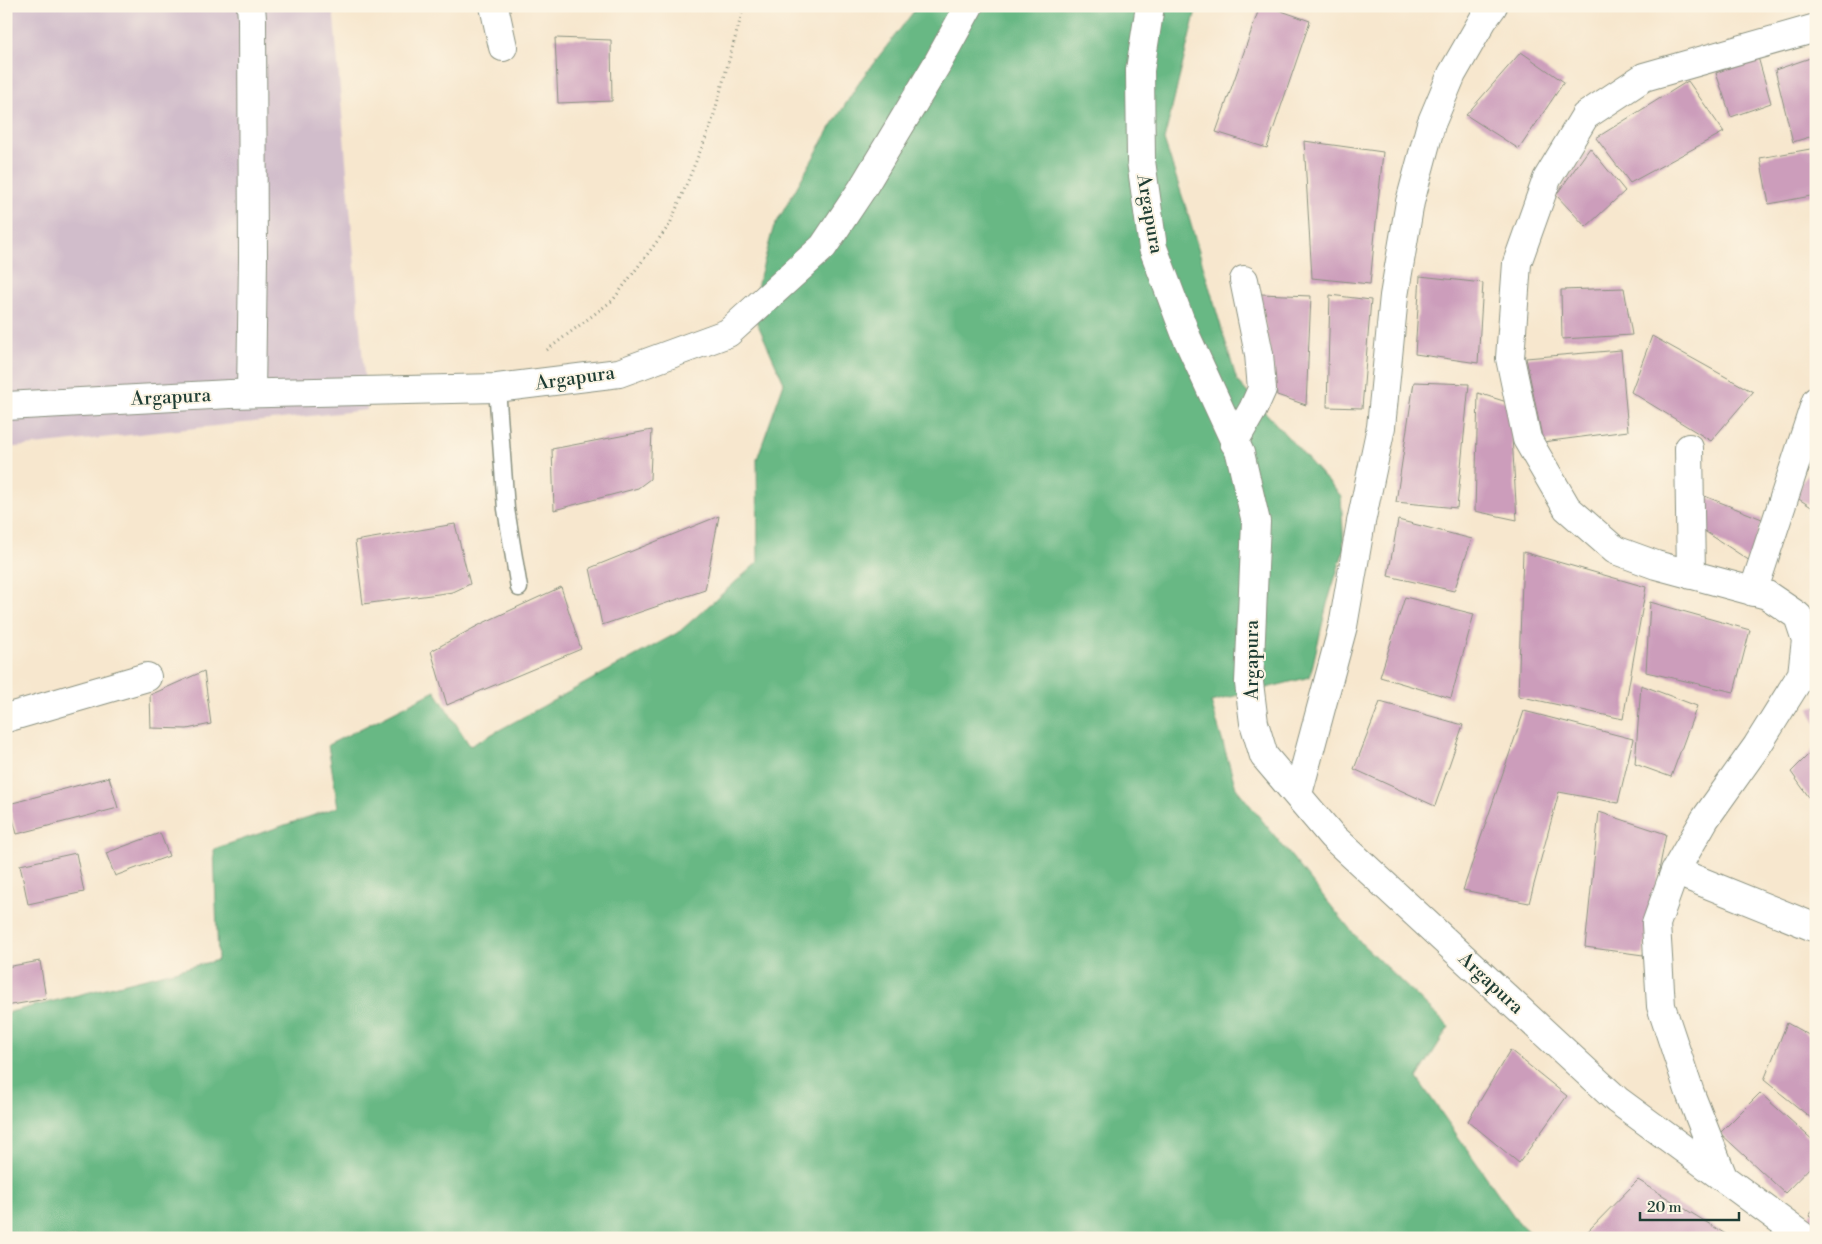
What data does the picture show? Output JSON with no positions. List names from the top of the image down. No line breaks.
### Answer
{"streets":{"main road":["Argapura"]},"scale_bar":"20 m"}
